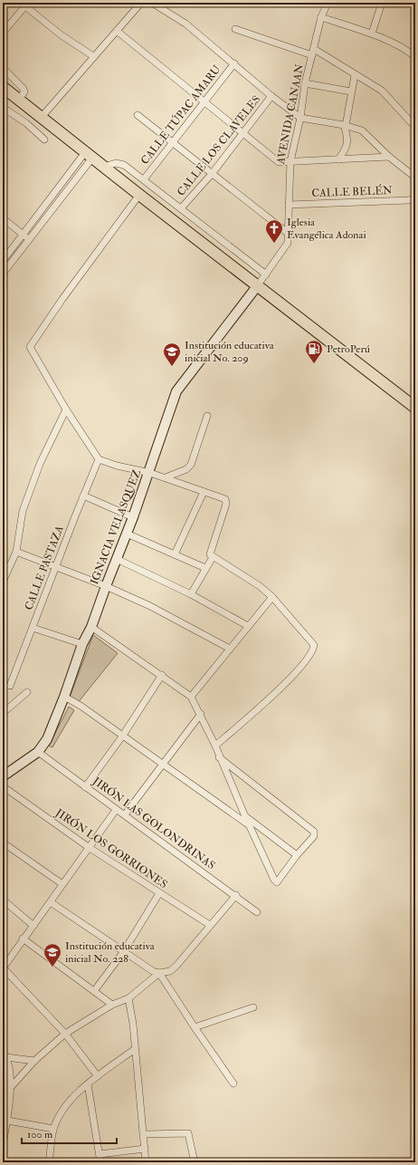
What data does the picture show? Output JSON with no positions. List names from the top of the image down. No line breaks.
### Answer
{"streets":{"main road":["IGNACIA VELASQUEZ"],"street":["AVENIDA CANAAN","CALLE TÚPAC AMARU","CALLE LOS CLAVELES","CALLE BELÉN","CALLE PASTAZA","JIRÓN LAS GOLONDRINAS","JIRÓN LOS GORRIONES"]},"crossings":[["AVENIDA CANAAN","CALLE BELÉN"],["AVENIDA CANAAN","IGNACIA VELASQUEZ"],["IGNACIA VELASQUEZ","JIRÓN LAS GOLONDRINAS"]],"places":{"church":["Iglesia Evangélica Adonai"],"fuel station":["PetroPerú"],"school or university":["Institución educativa inicial No. 209","Institución educativa inicial No. 228"]},"scale_bar":"100 m"}
